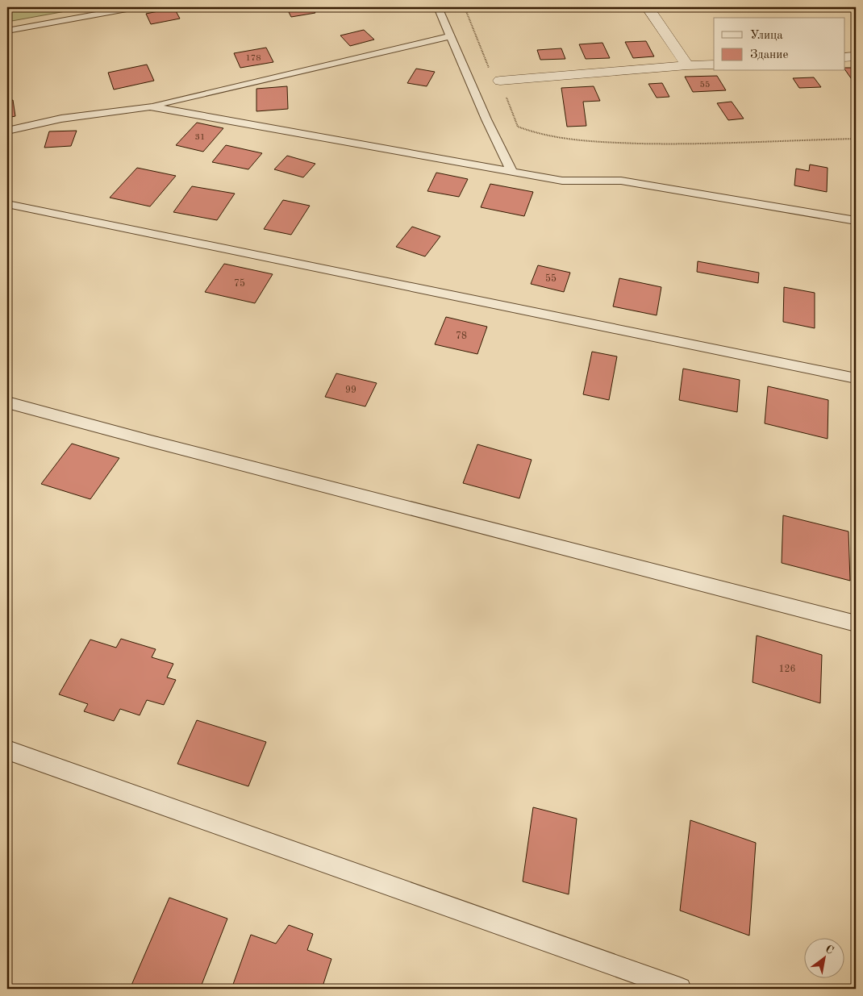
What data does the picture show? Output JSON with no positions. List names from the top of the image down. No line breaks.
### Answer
{"house_numbers":["178","55","31","55","75","78","99","126"],"legend":["Улица","Здание"],"north":"top right"}
